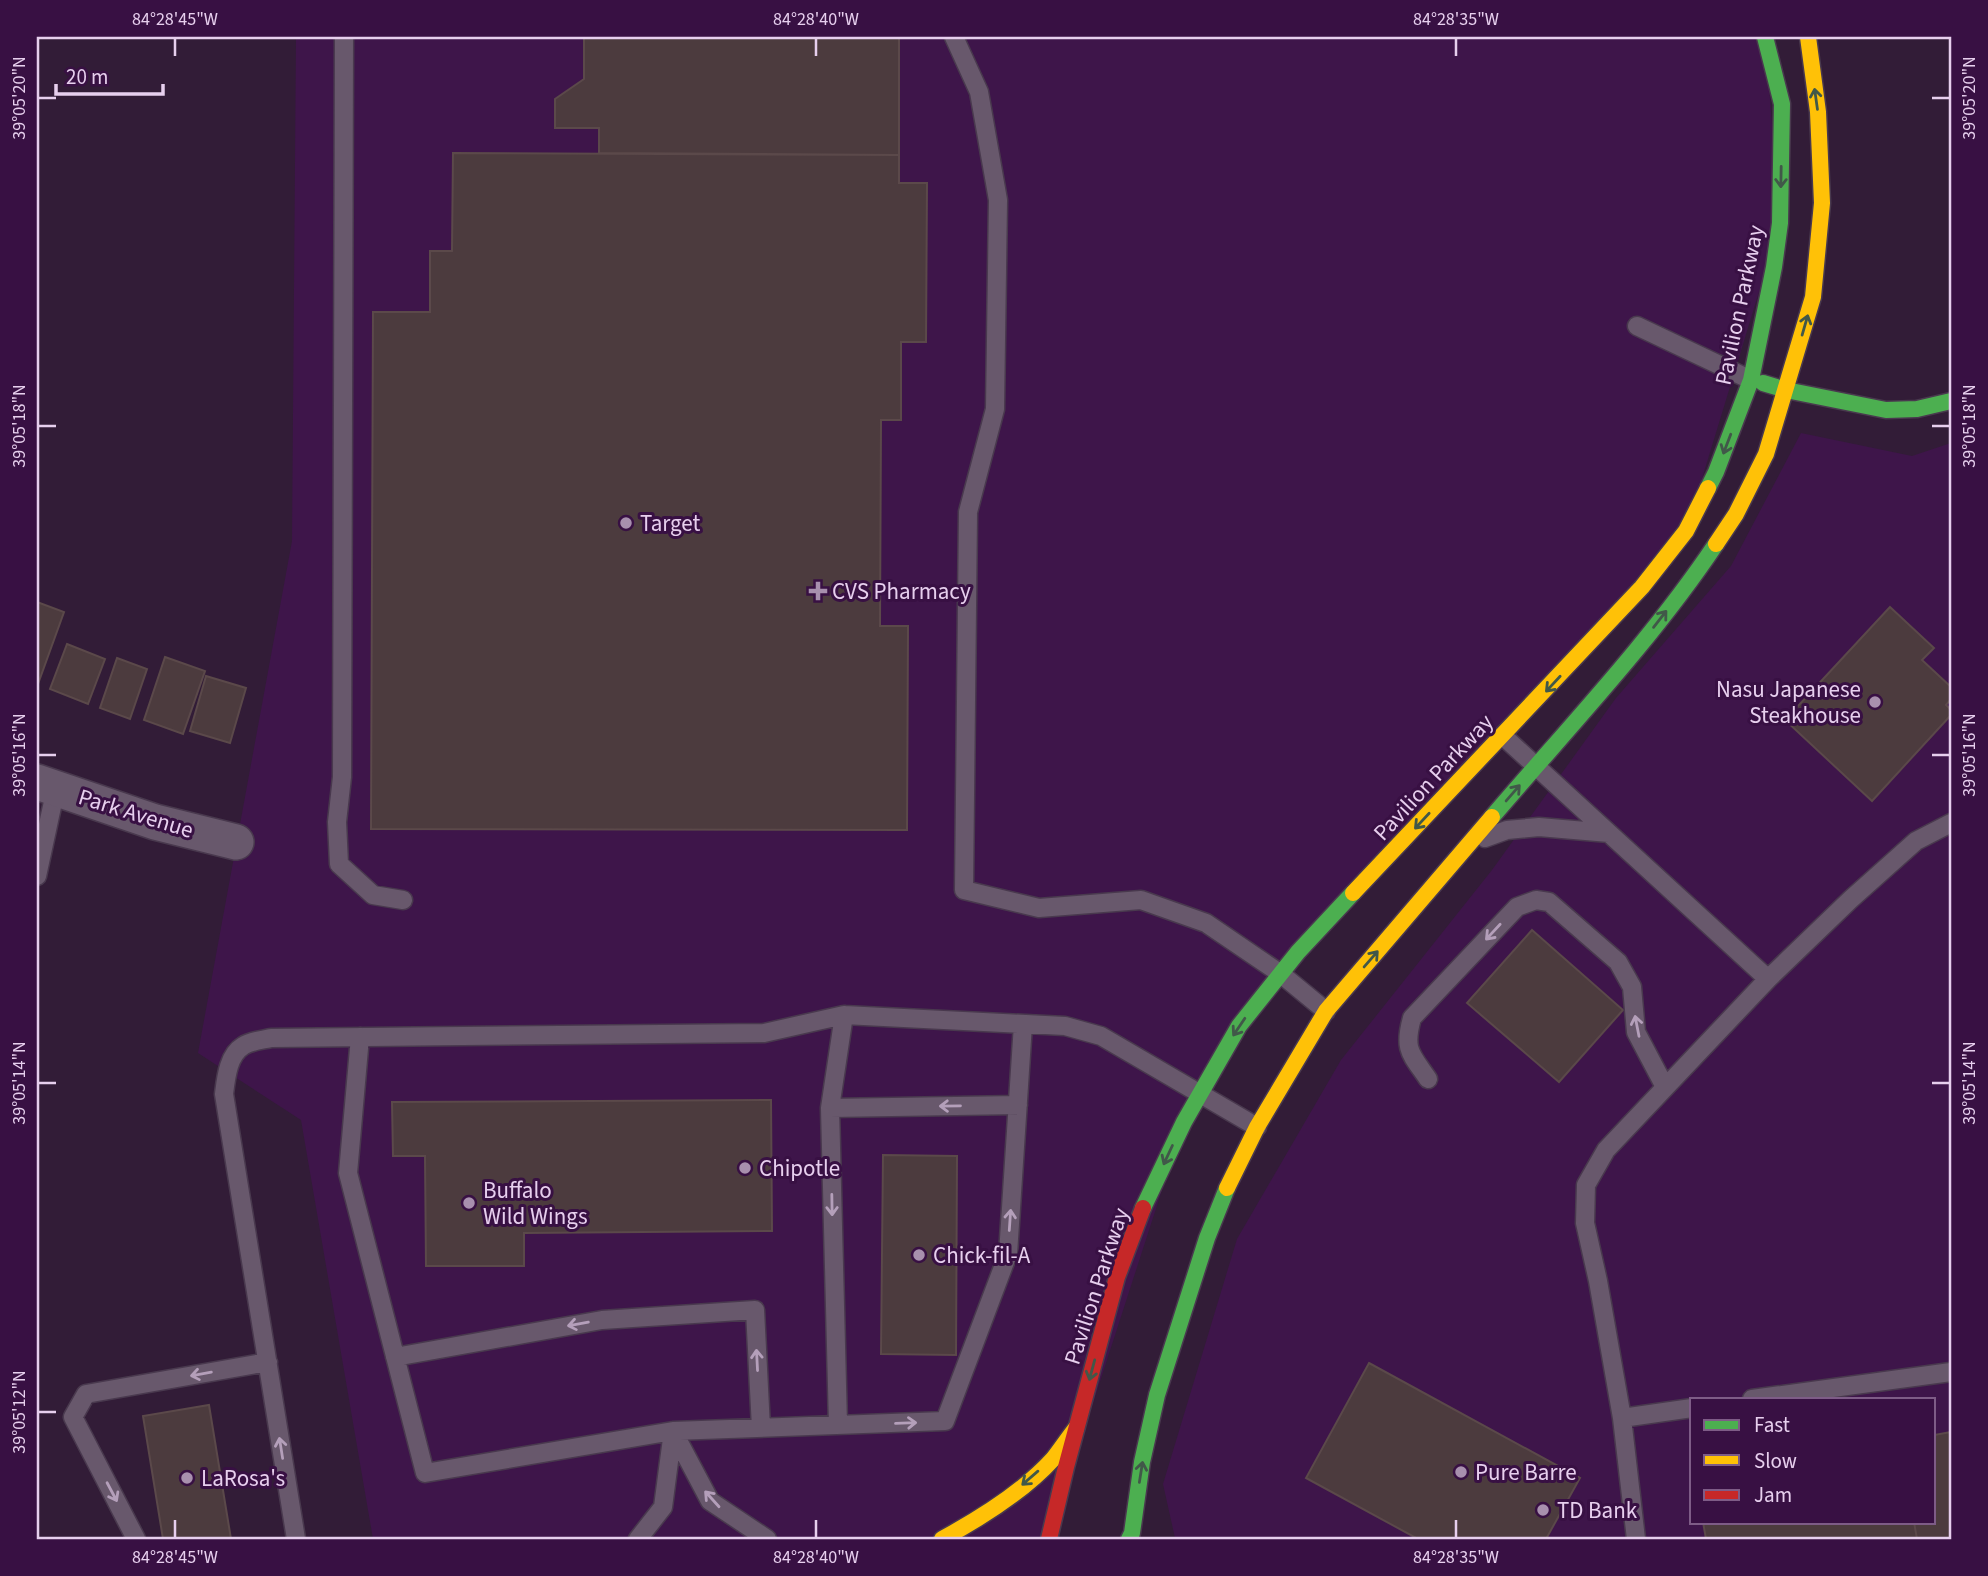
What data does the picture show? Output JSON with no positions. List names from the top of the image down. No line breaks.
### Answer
{"streets":{"main road":["Pavilion Parkway"],"street":["Park Avenue"]},"places":{"other":["Target","Nasu Japanese Steakhouse","Chipotle","Buffalo Wild Wings","Chick-fil-A","Pure Barre","LaRosa's","TD Bank"],"health":["CVS Pharmacy"]},"legend":["Fast","Slow","Jam"],"scale_bar":"20 m","coordinates":["84°28'45\"W","84°28'40\"W","84°28'35\"W","39°05'20\"N","39°05'18\"N","39°05'16\"N","39°05'14\"N","39°05'12\"N"]}
